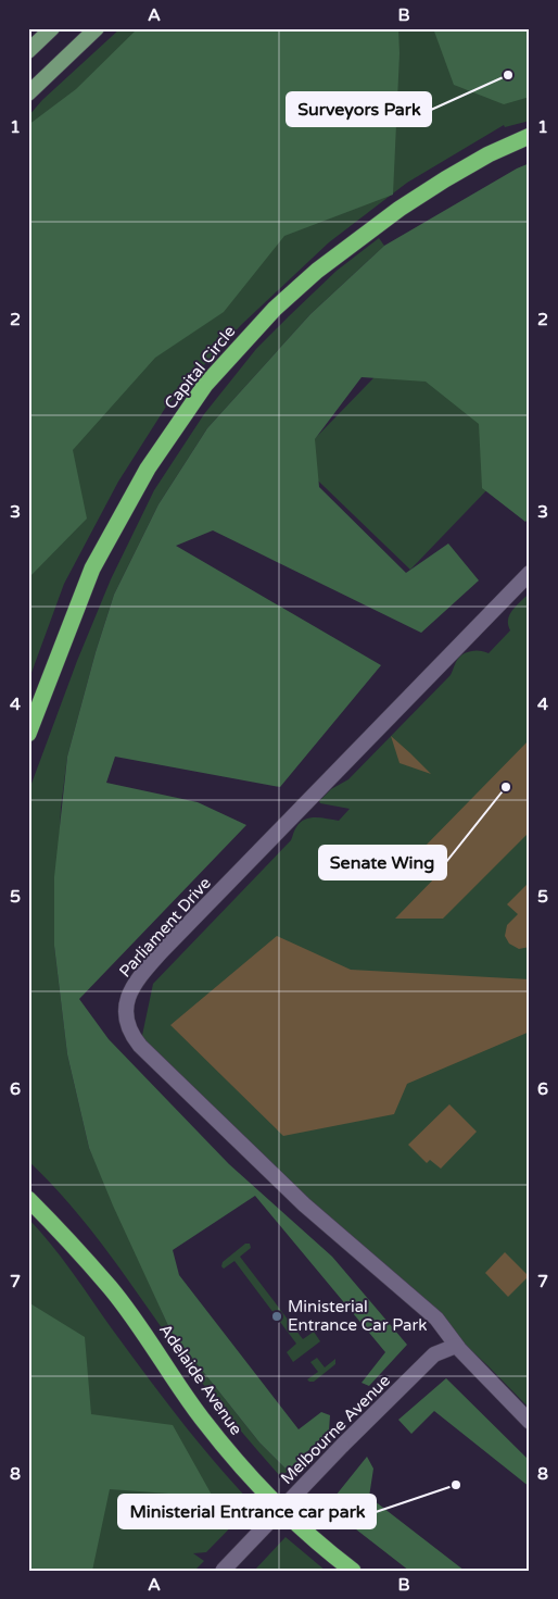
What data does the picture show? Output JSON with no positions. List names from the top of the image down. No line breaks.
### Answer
{"streets":{"highway":["Capital Circle","Adelaide Avenue"],"street":["Parliament Drive","Melbourne Avenue"]},"crossings":[["Parliament Drive","Melbourne Avenue"]],"places":["Surveyors Park","Senate Wing","Ministerial Entrance Car Park","Ministerial Entrance car park"],"grid":{"columns":["A","B"],"rows":["1","2","3","4","5","6","7","8"]}}
